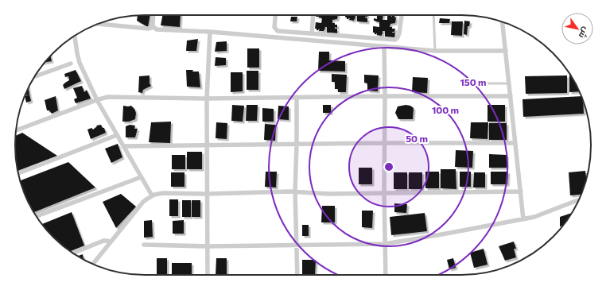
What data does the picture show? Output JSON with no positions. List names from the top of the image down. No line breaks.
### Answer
{"north":"bottom right","rings":["150 m","100 m","50 m"]}
